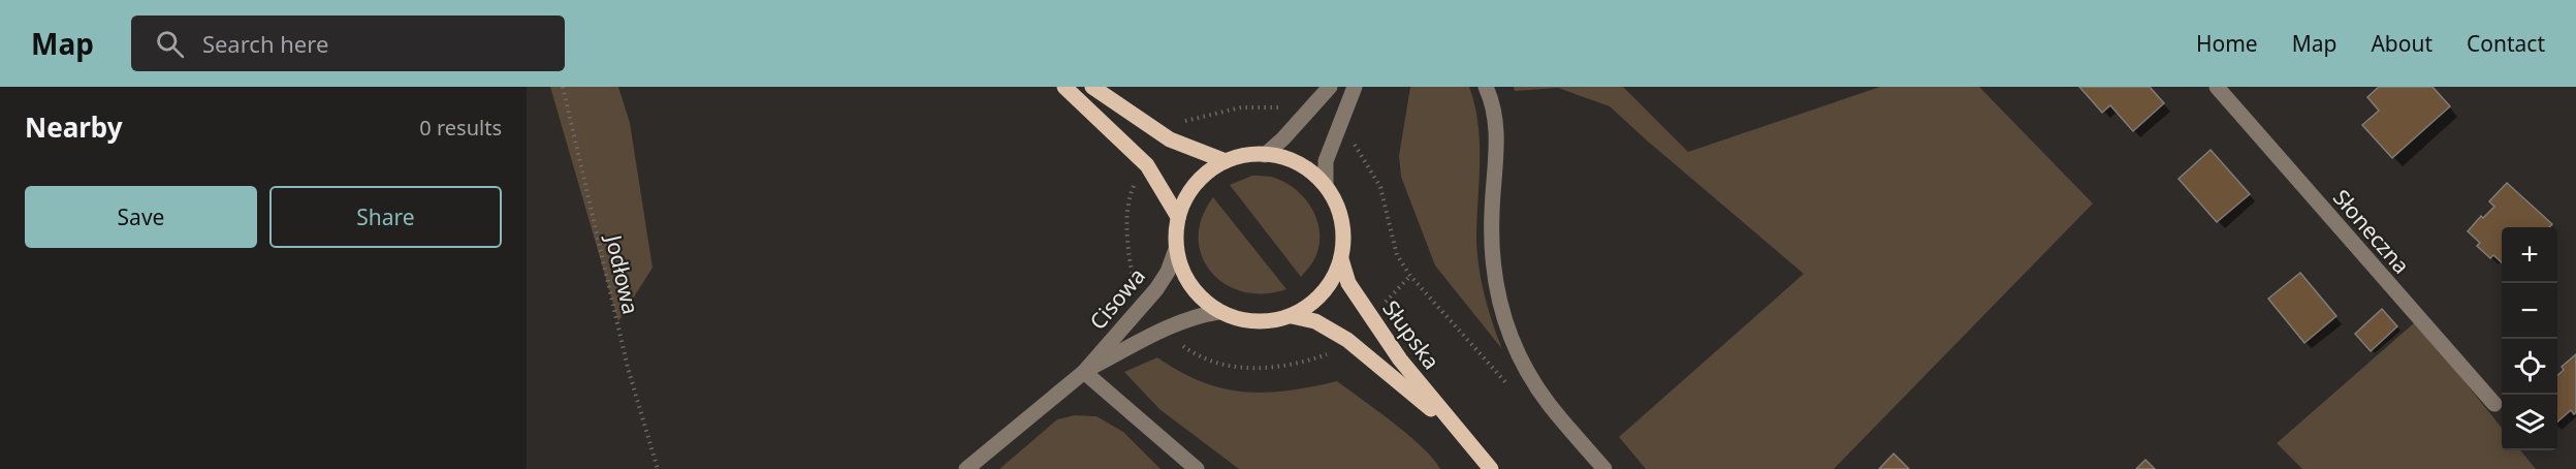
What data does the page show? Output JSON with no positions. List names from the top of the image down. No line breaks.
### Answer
{"streets":{"main road":["Słupska"],"street":["Słoneczna","Cisowa"],"path":["Jodłowa"]},"crossings":[["Cisowa","Słupska"]],"page":{"header":"Map","search":"Search here","nav":["Home","Map","About","Contact"],"heading":["Nearby","0 results"],"buttons":["Save","Share"],"map_buttons":["+","−"]}}
